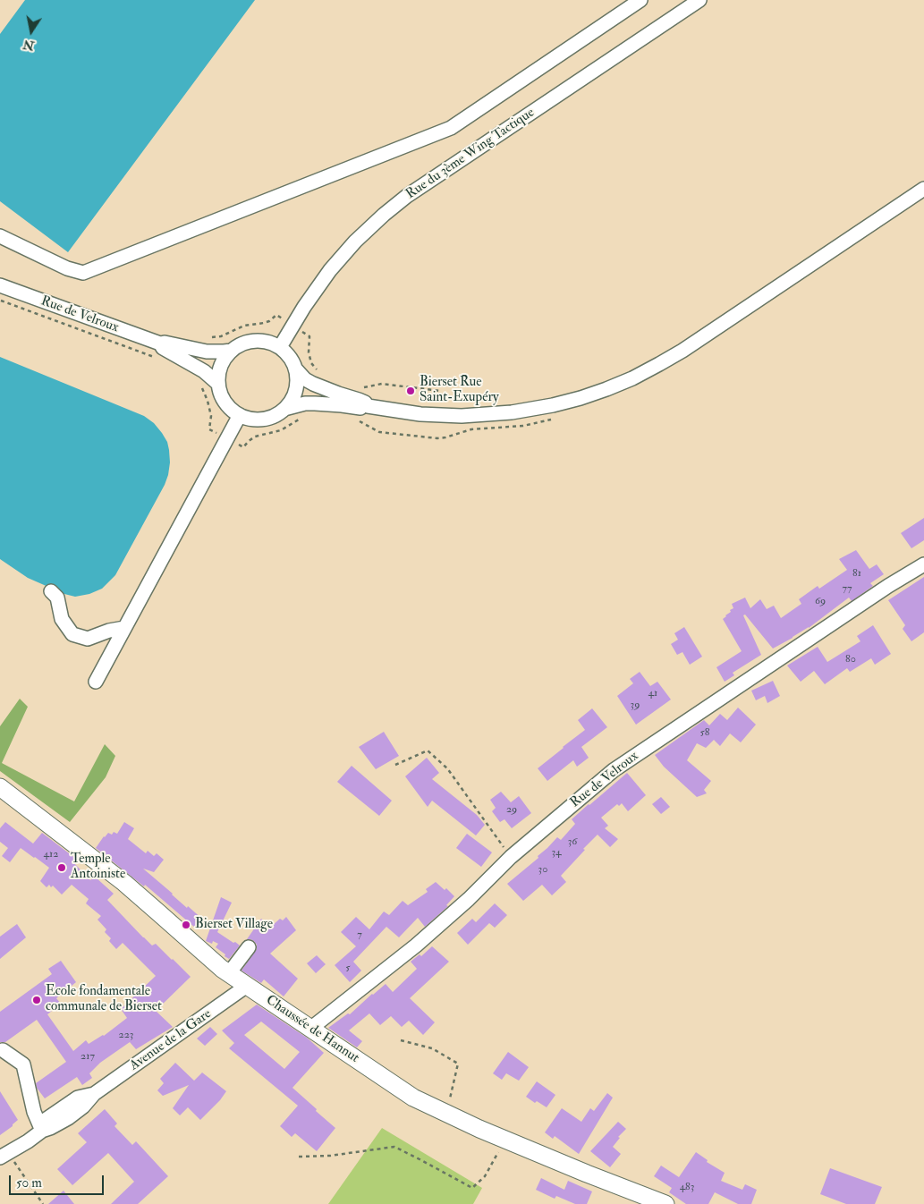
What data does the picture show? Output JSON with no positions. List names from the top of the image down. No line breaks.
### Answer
{"streets":{"main road":["Chaussée de Hannut"],"street":["Rue du 3ème Wing Tactique","Rue de Velroux","Avenue de la Gare"]},"crossings":[["Rue du 3ème Wing Tactique","Rue de Velroux"],["Rue de Velroux","Chaussée de Hannut"],["Chaussée de Hannut","Avenue de la Gare"]],"places":["Bierset Rue Saint-Exupéry","Temple Antoiniste","Bierset Village","Ecole fondamentale communale de Bierset"],"house_numbers":["81","77","69","80","41","39","58","29","36","34","412","30","7","5","223","217","483"],"scale_bar":"50 m","north":"bottom"}
